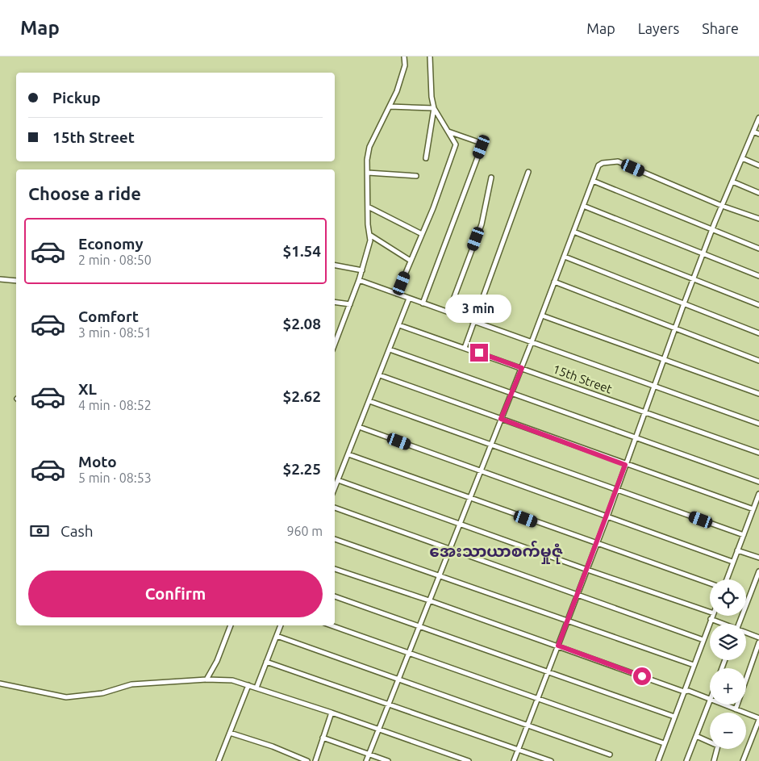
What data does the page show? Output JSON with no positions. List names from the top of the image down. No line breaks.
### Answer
{"streets":{"street":["15th Street"]},"districts":["အေးသာယာစက်မှုဇုံ"],"page":{"header":"Map","nav":["Map","Layers","Share"],"banner":["Pickup","15th Street"],"heading":"Choose a ride","list":[{"name":"Economy","note":"2 min · 08:50","value":"$1.54"},{"name":"Comfort","note":"3 min · 08:51","value":"$2.08"},{"name":"XL","note":"4 min · 08:52","value":"$2.62"},{"name":"Moto","note":"5 min · 08:53","value":"$2.25"}],"bubble":"3 min","pay":["Cash","960 m"],"buttons":"Confirm","map_buttons":["+","−"]}}
